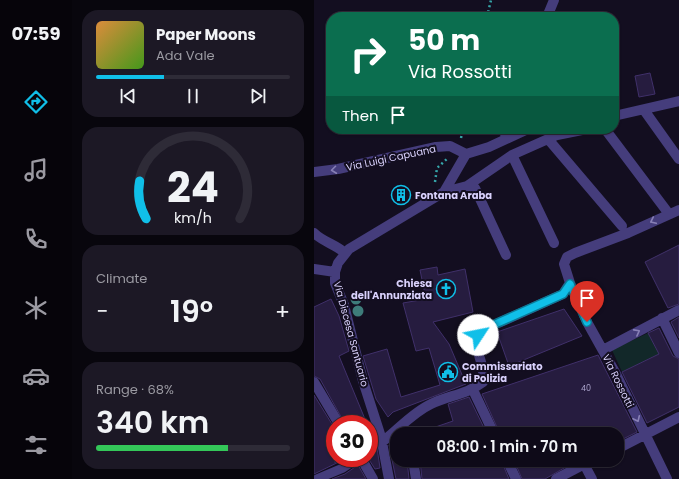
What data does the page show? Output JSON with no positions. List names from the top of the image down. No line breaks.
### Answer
{"streets":{"street":["Via Luigi Capuana","Via Discesa Santuario","Via Rossotti"]},"crossings":[["Via Luigi Capuana","Via Discesa Santuario"]],"one_way":["Via Luigi Capuana"],"places":{"building":["Fontana Araba"],"church":["Chiesa dell'Annunziata"],"public building":["Commissariato di Polizia"]},"house_numbers":["40"],"page":{"tabs":"07:59","turn":["50 m","Via Rossotti"],"song":["Paper Moons","Ada Vale"],"then":"Then","tile":["Climate",["Range · 68%","340 km"]],"heat":["−","19°","+"],"limit":"30","trip":"08:00 · 1 min · 70 m","gauge":["24","km/h"]}}
